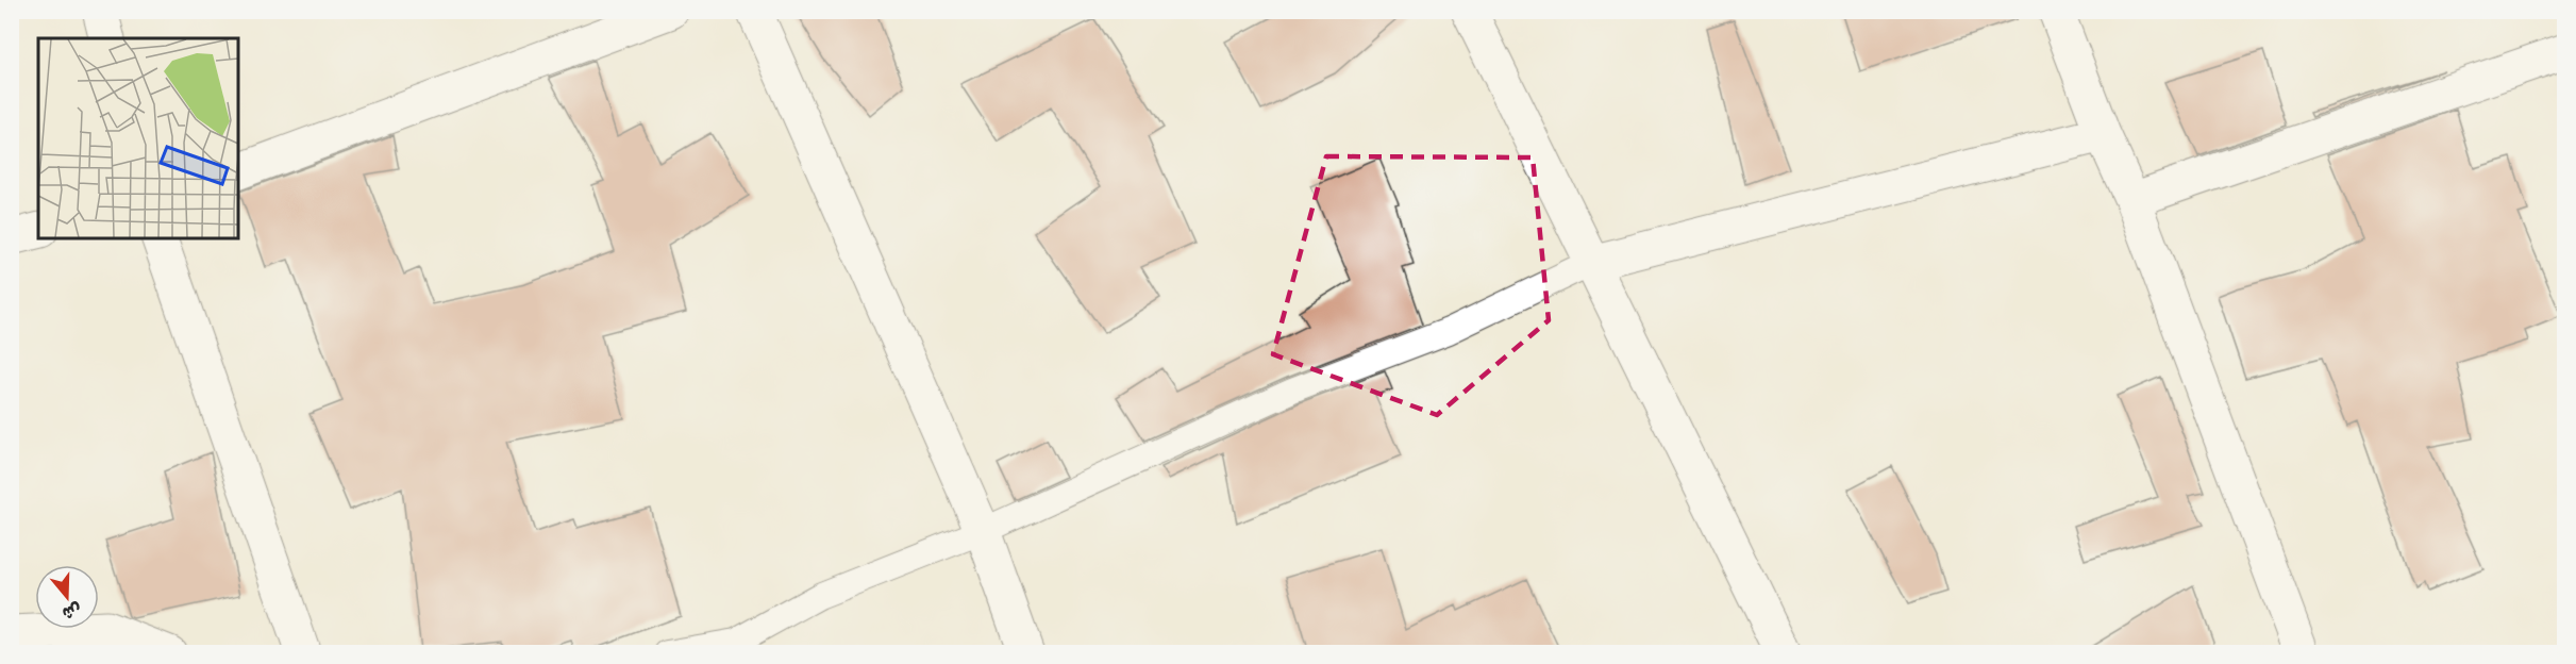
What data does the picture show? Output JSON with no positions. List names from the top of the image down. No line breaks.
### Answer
{"north":"bottom"}
